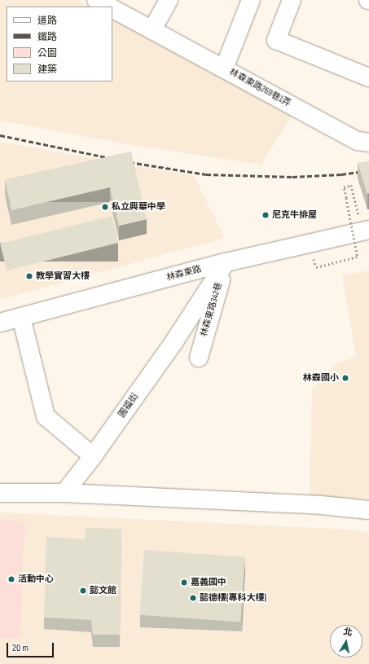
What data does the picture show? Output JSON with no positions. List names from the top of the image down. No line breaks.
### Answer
{"streets":{"street":["林森東路269巷1弄","林森東路","林森東路342巷","圓福街"]},"crossings":[["林森東路","林森東路342巷"],["林森東路","圓福街"],["林森東路342巷","圓福街"]],"places":["私立興華中學","尼克牛排屋","教學實習大樓","林森國小","活動中心","嘉義國中","懿文館","懿德樓(專科大樓)"],"legend":["道路","鐵路","公園","建築"],"scale_bar":"20 m","north":"top"}
